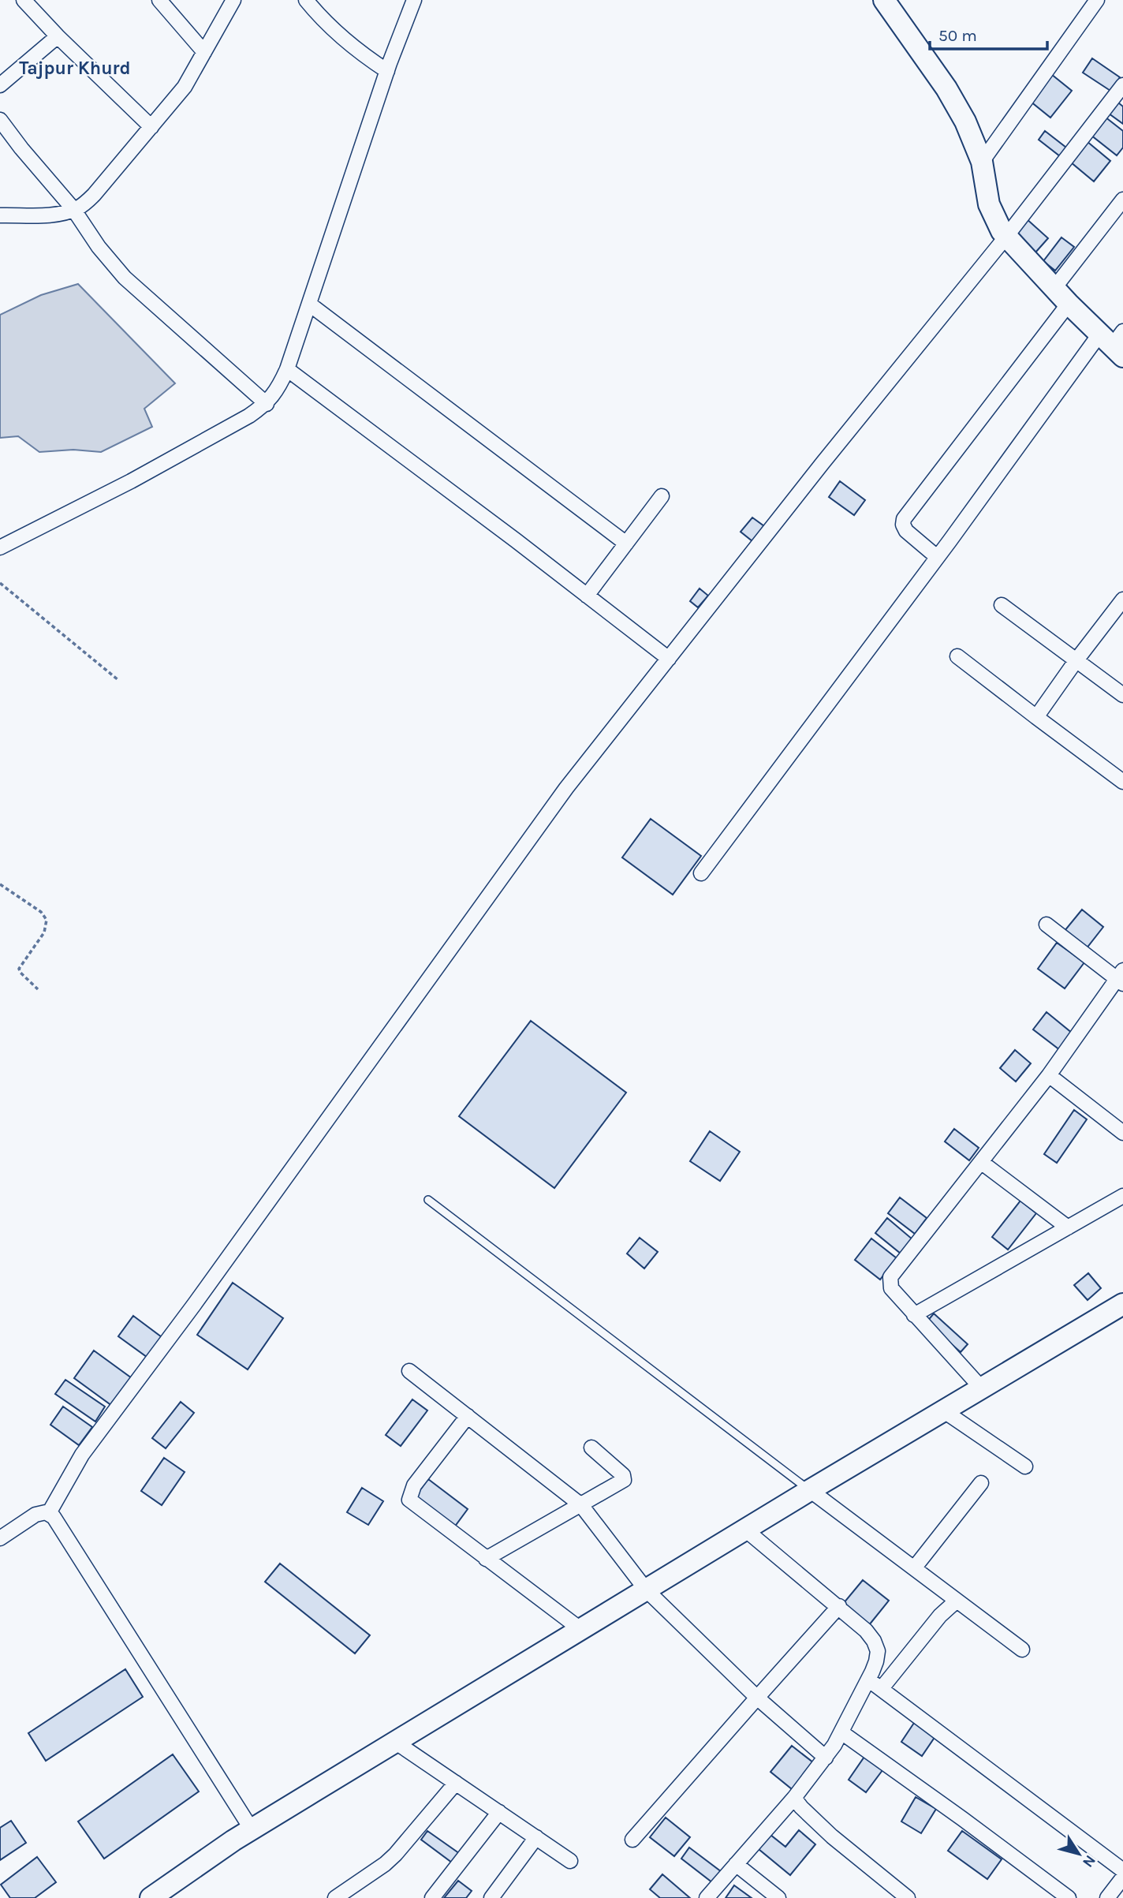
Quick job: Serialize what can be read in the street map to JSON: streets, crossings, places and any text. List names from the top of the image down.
{
  "districts": ["Tajpur Khurd"],
  "scale_bar": "50 m",
  "north": "bottom right"
}
